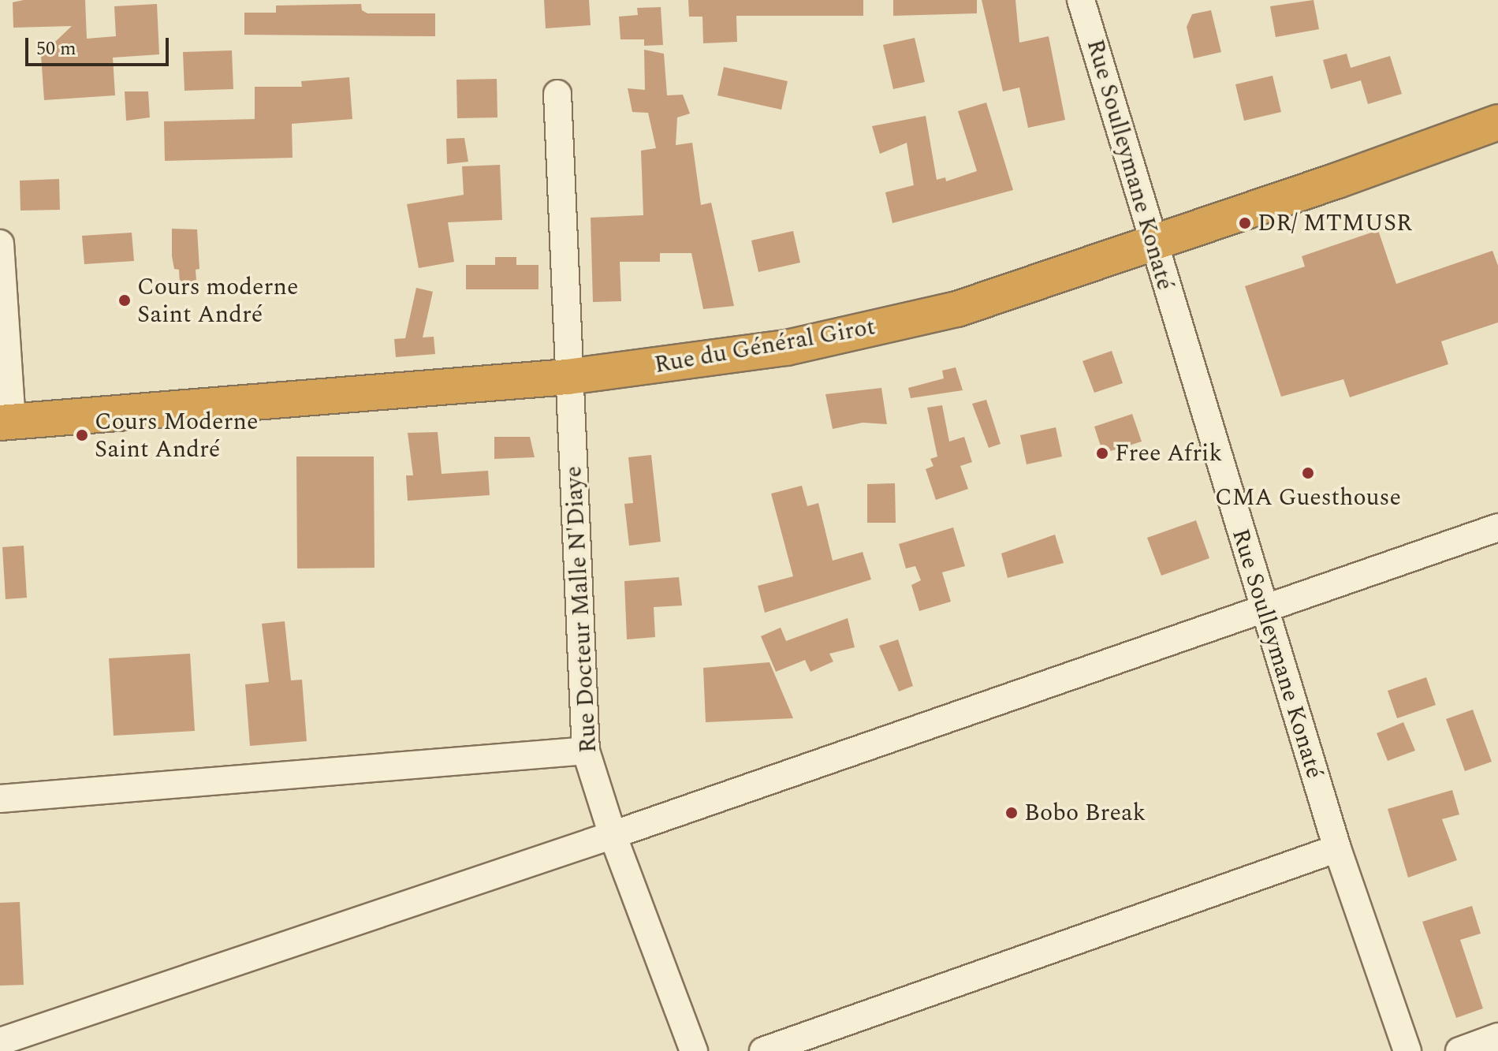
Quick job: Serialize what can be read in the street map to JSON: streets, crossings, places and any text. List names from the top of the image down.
{
  "streets": {
    "highway": ["Rue du Général Girot"],
    "street": ["Rue Soulleymane Konaté", "Rue Docteur Malle N'Diaye"]
  },
  "crossings": [
    ["Rue Soulleymane Konaté", "Rue du Général Girot"],
    ["Rue du Général Girot", "Rue Docteur Malle N'Diaye"]
  ],
  "places": [
    "DR/ MTMUSR",
    "Cours moderne Saint André",
    "Cours Moderne Saint André",
    "Free Afrik",
    "CMA Guesthouse",
    "Bobo Break"
  ],
  "scale_bar": "50 m"
}
